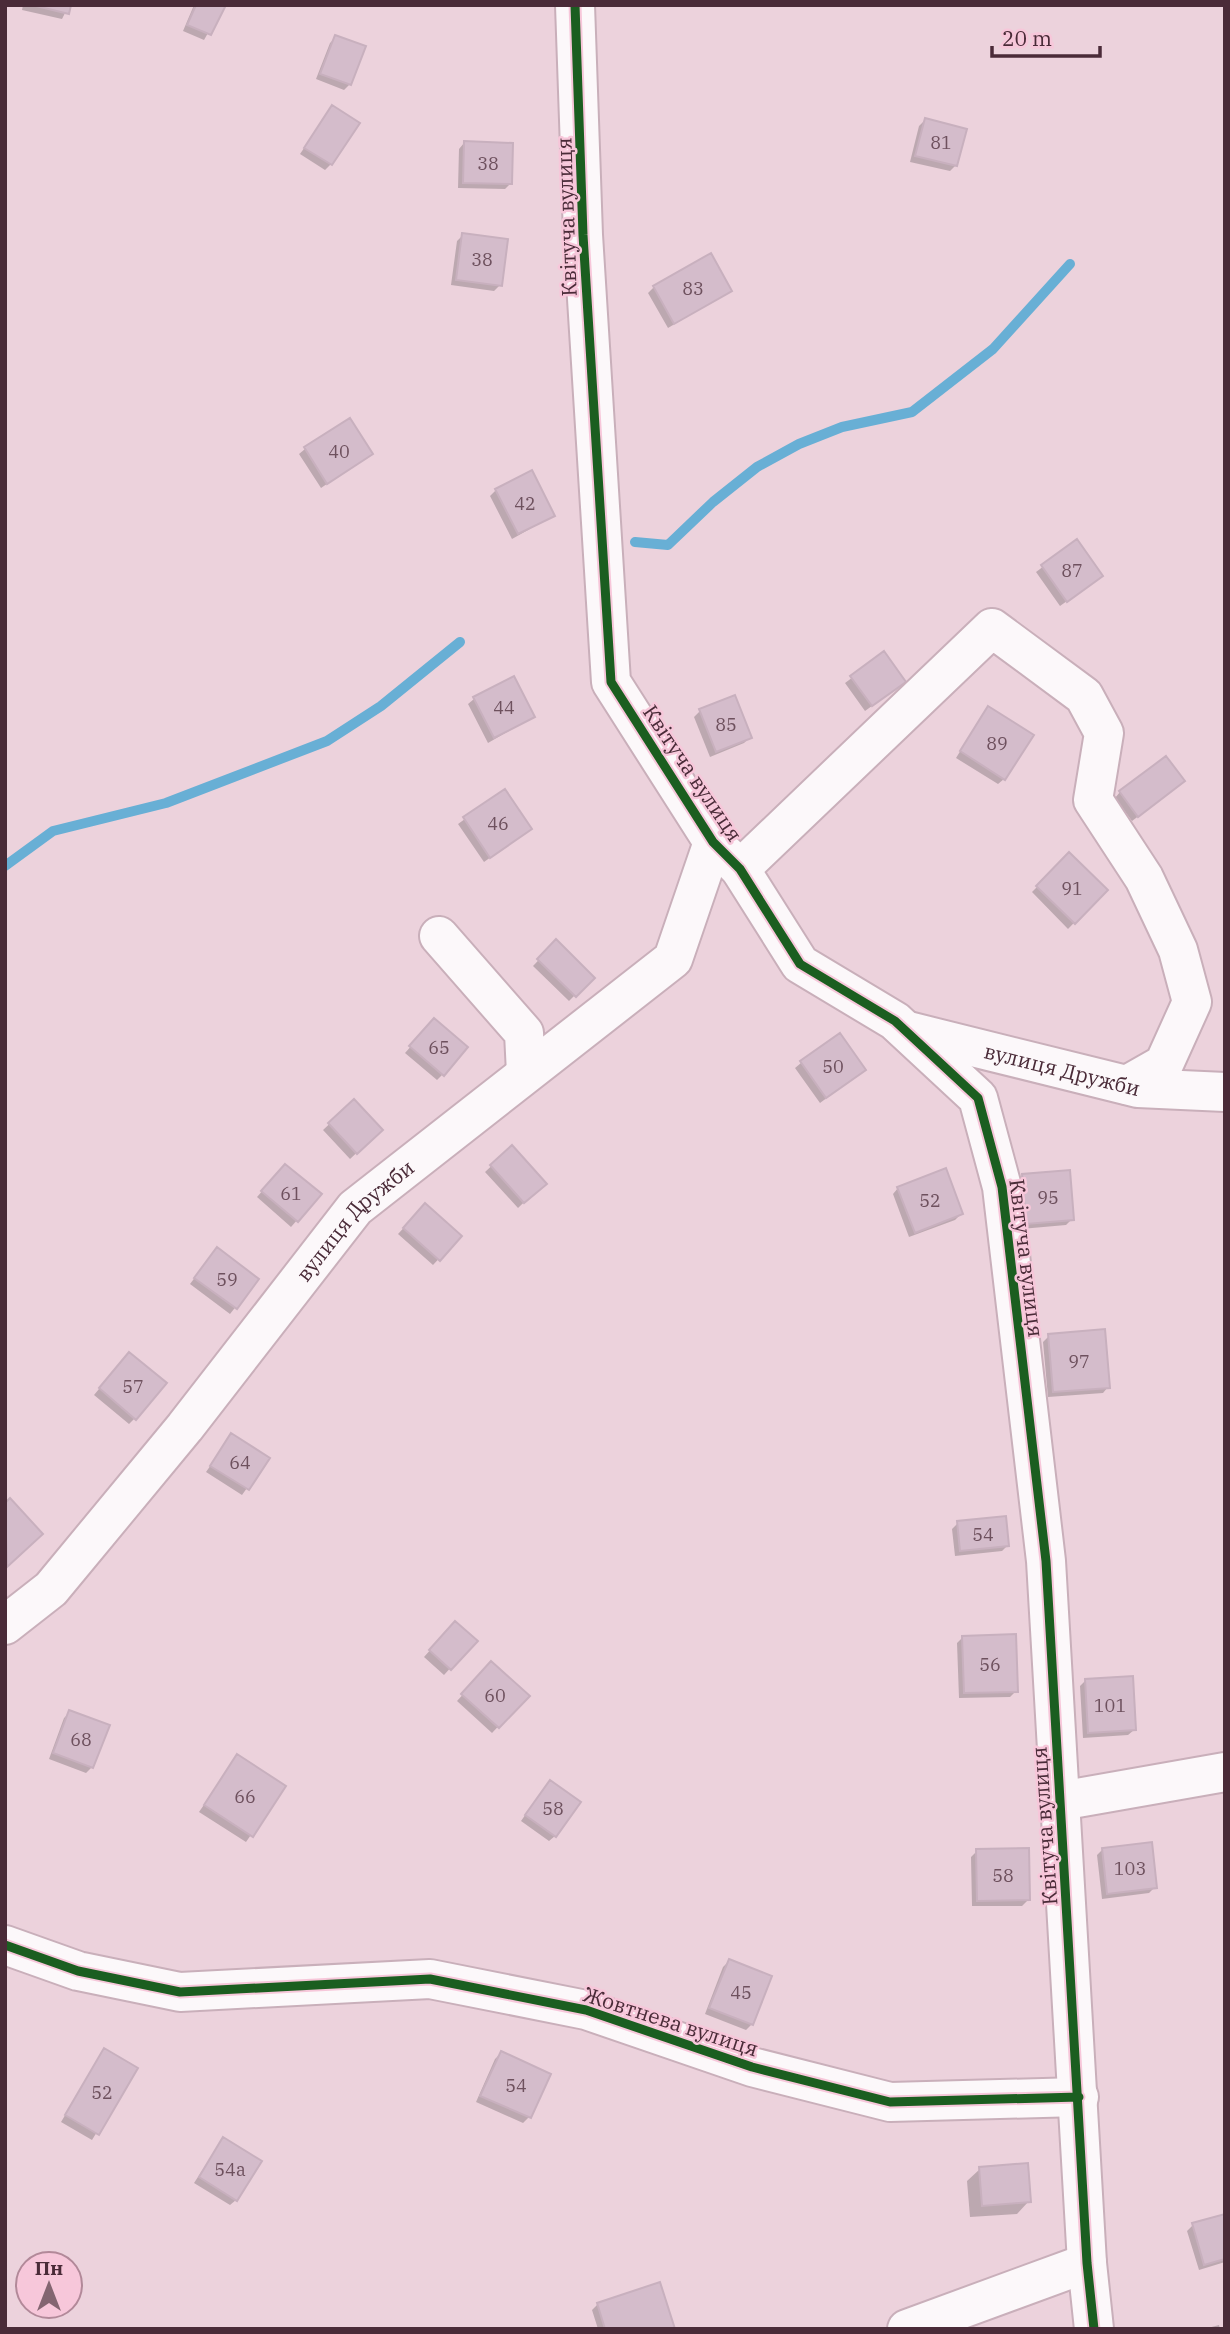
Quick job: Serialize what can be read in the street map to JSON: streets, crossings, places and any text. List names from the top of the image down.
{
  "streets": {
    "street": ["Квітуча вулиця", "вулиця Дружби", "Жовтнева вулиця"]
  },
  "crossings": [
    ["Квітуча вулиця", "вулиця Дружби"],
    ["Квітуча вулиця", "Жовтнева вулиця"]
  ],
  "house_numbers": [
    "81",
    "38",
    "38",
    "83",
    "40",
    "42",
    "87",
    "44",
    "85",
    "89",
    "46",
    "91",
    "65",
    "50",
    "61",
    "95",
    "52",
    "59",
    "97",
    "57",
    "64",
    "54",
    "56",
    "60",
    "101",
    "68",
    "66",
    "58",
    "103",
    "58",
    "45",
    "54",
    "52",
    "54а"
  ],
  "scale_bar": "20 m",
  "north": "top"
}
